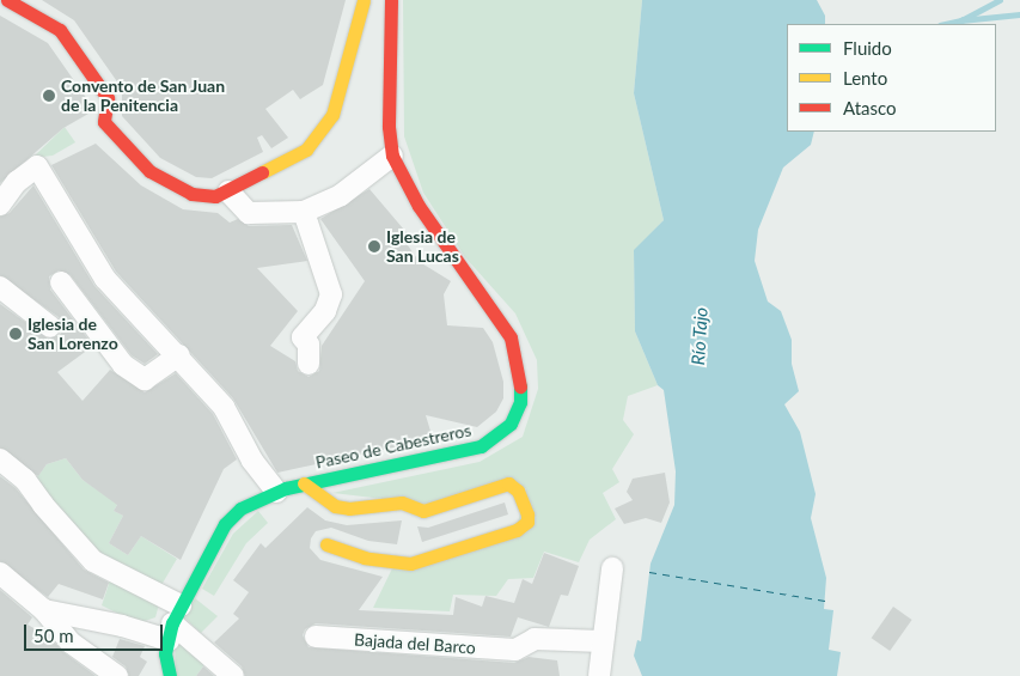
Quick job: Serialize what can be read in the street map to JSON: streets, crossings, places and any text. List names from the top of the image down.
{
  "streets": {
    "street": ["Paseo de Cabestreros", "Bajada del Barco"]
  },
  "water": ["Río Tajo"],
  "places": ["Convento de San Juan de la Penitencia", "Iglesia de San Lucas", "Iglesia de San Lorenzo"],
  "legend": ["Fluido", "Lento", "Atasco"],
  "scale_bar": "50 m"
}
